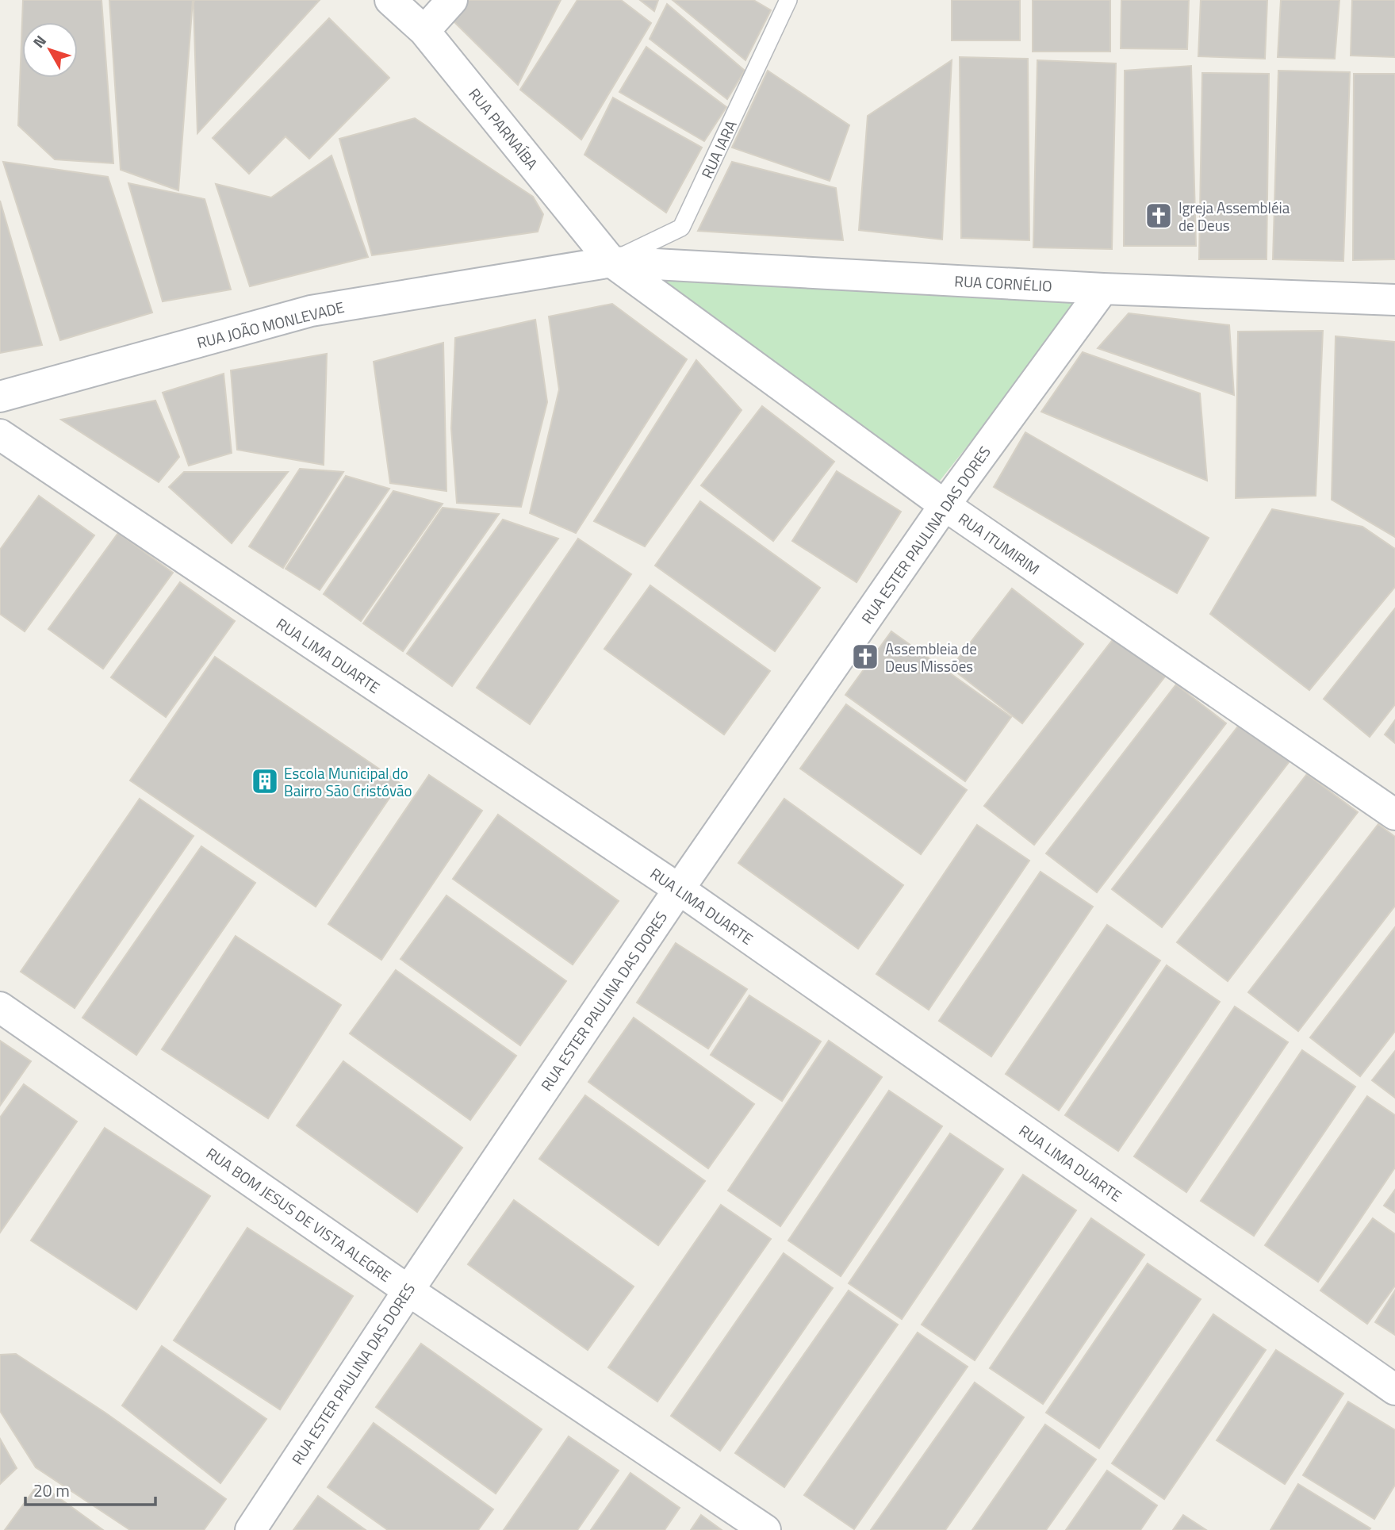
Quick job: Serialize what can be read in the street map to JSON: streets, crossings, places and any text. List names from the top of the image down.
{
  "streets": {
    "street": [
      "RUA PARNAÍBA",
      "RUA CORNÉLIO",
      "RUA JOÃO MONLEVADE",
      "RUA ESTER PAULINA DAS DORES",
      "RUA ITUMIRIM",
      "RUA LIMA DUARTE",
      "RUA BOM JESUS DE VISTA ALEGRE"
    ],
    "lane": ["RUA IARA"]
  },
  "crossings": [
    ["RUA PARNAÍBA", "RUA IARA"],
    ["RUA PARNAÍBA", "RUA CORNÉLIO"],
    ["RUA PARNAÍBA", "RUA JOÃO MONLEVADE"],
    ["RUA PARNAÍBA", "RUA ITUMIRIM"],
    ["RUA IARA", "RUA CORNÉLIO"],
    ["RUA IARA", "RUA JOÃO MONLEVADE"],
    ["RUA IARA", "RUA ITUMIRIM"],
    ["RUA CORNÉLIO", "RUA JOÃO MONLEVADE"],
    ["RUA CORNÉLIO", "RUA ESTER PAULINA DAS DORES"],
    ["RUA CORNÉLIO", "RUA ITUMIRIM"],
    ["RUA JOÃO MONLEVADE", "RUA ITUMIRIM"],
    ["RUA ESTER PAULINA DAS DORES", "RUA ITUMIRIM"],
    ["RUA ESTER PAULINA DAS DORES", "RUA LIMA DUARTE"],
    ["RUA ESTER PAULINA DAS DORES", "RUA BOM JESUS DE VISTA ALEGRE"]
  ],
  "places": {
    "church": ["Igreja Assembléia de Deus", "Assembleia de Deus Missões"],
    "building": ["Escola Municipal do Bairro São Cristóvão"]
  },
  "scale_bar": "20 m",
  "north": "top left"
}
